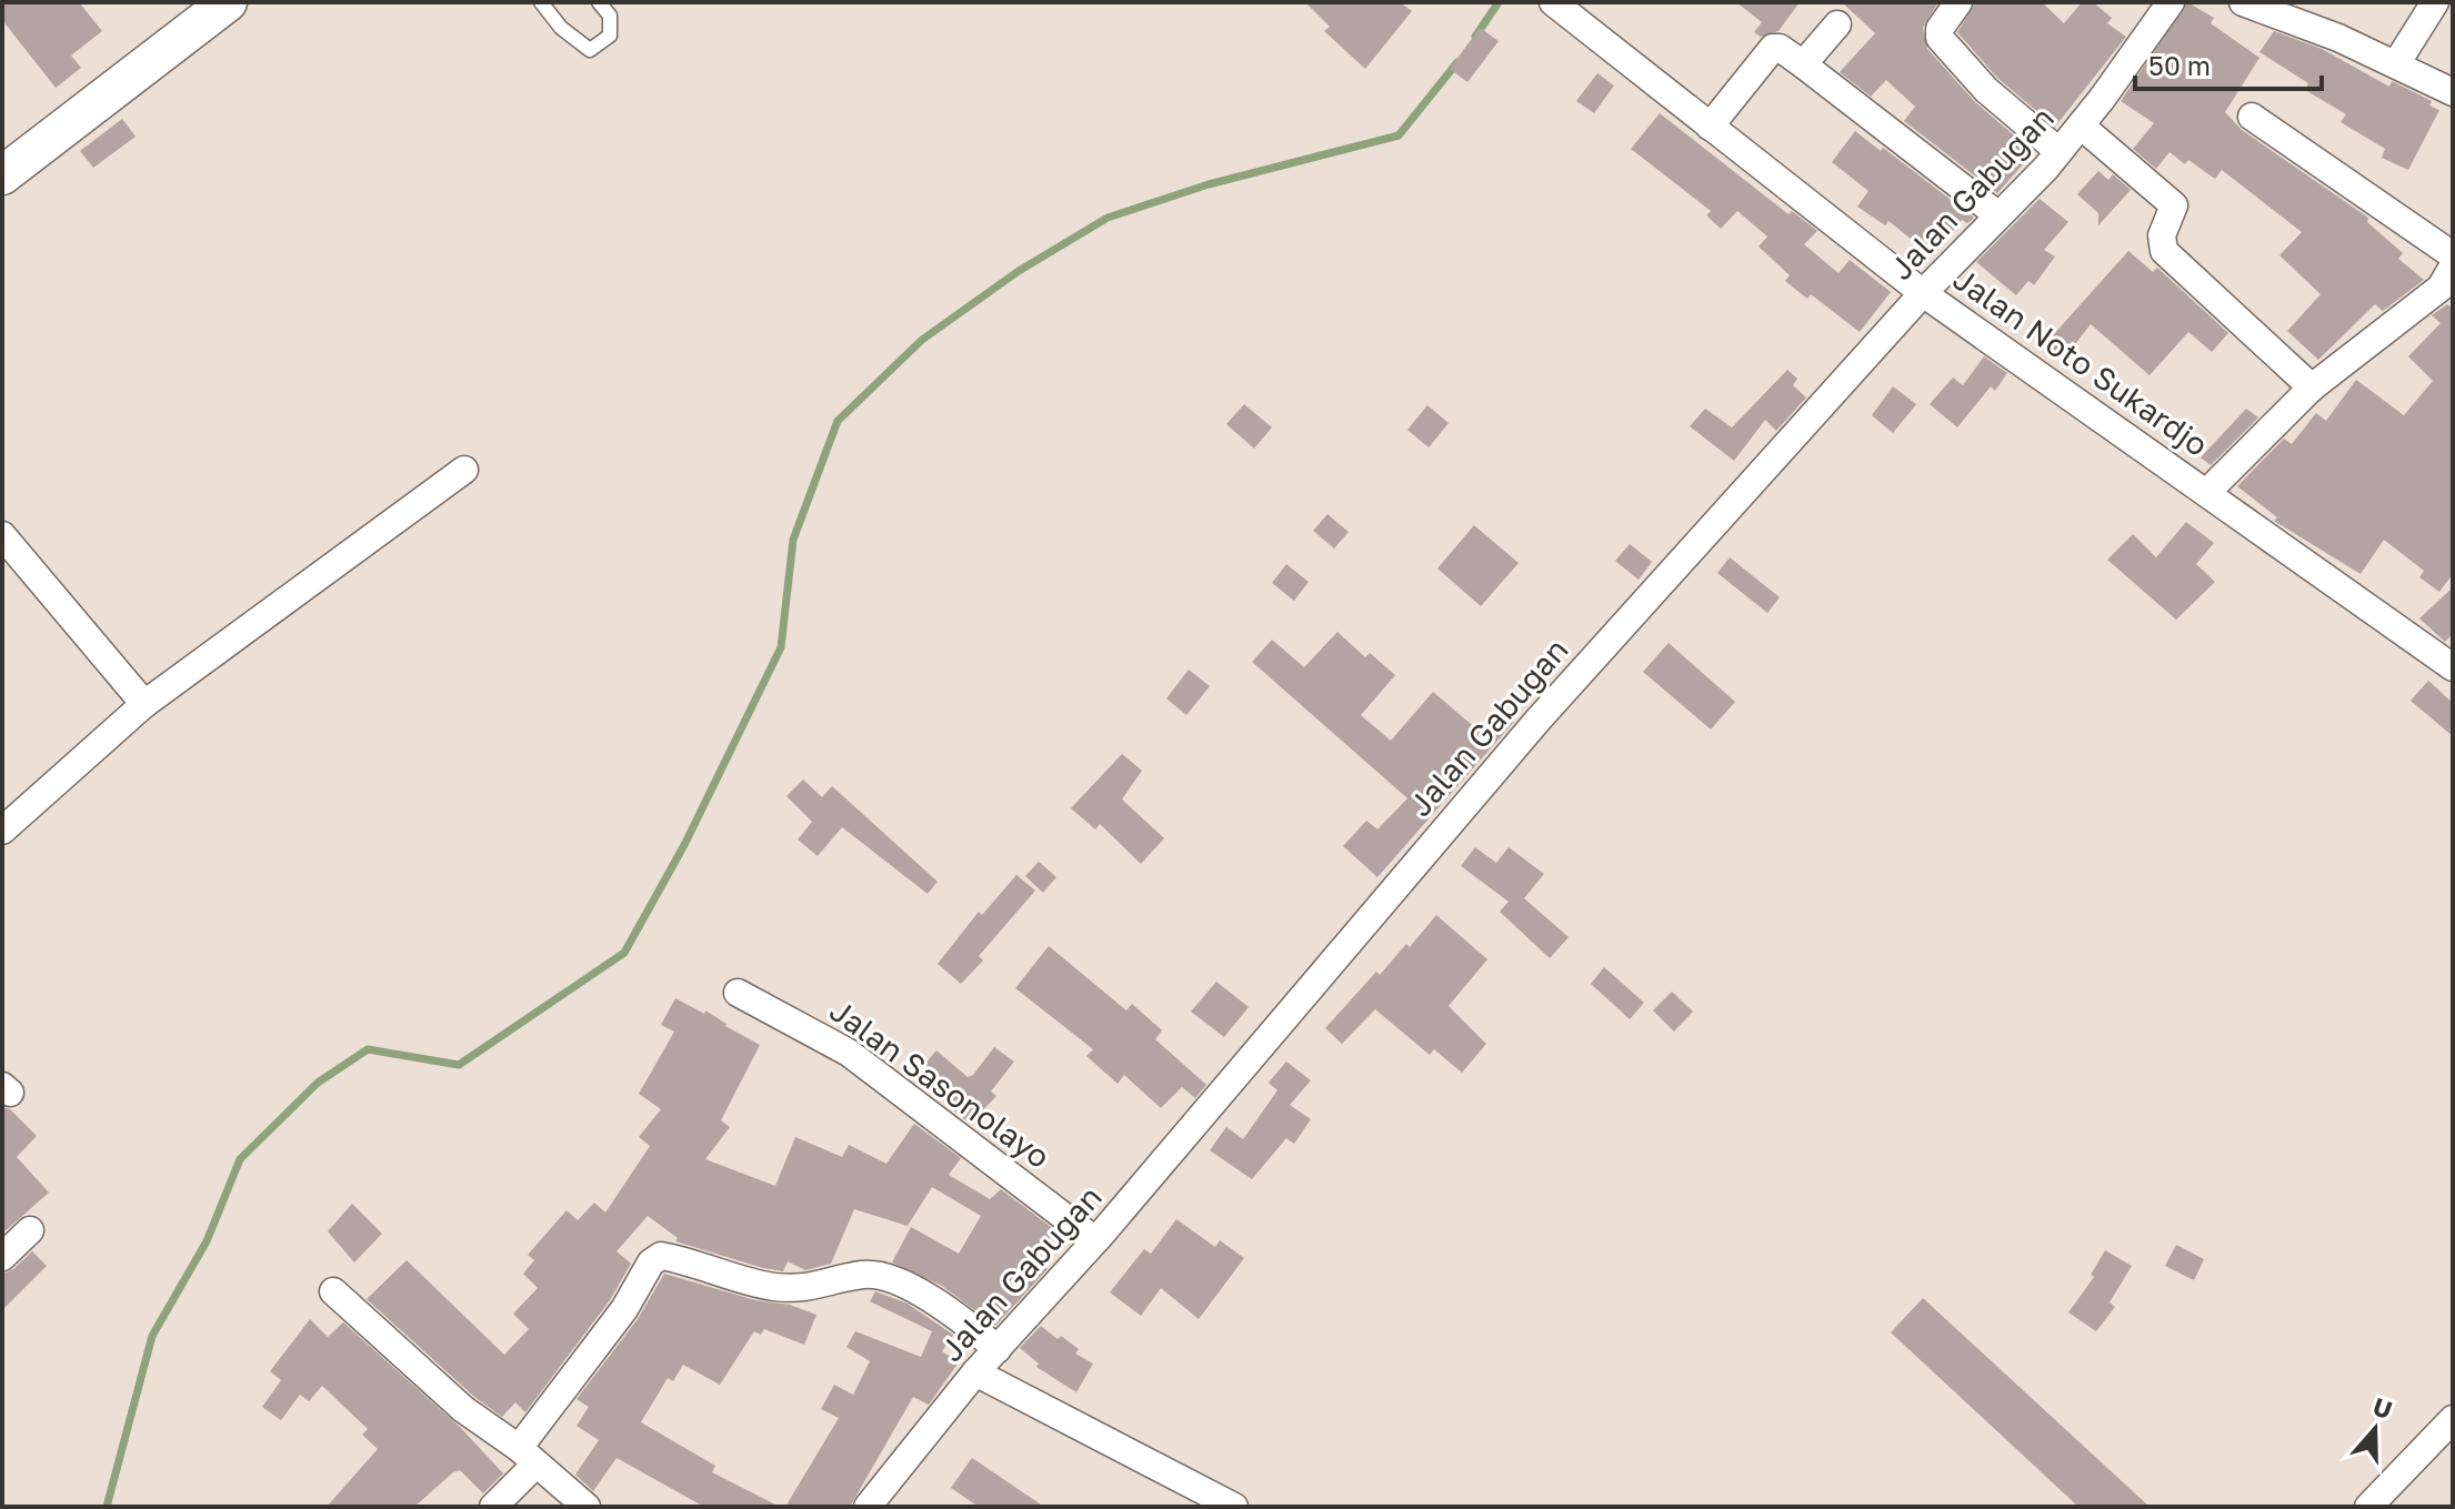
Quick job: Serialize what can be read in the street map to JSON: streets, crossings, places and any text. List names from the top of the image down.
{
  "streets": {
    "street": ["Jalan Gabugan", "Jalan Noto Sukardjo", "Jalan Sasonolayo"]
  },
  "crossings": [
    ["Jalan Gabugan", "Jalan Noto Sukardjo"],
    ["Jalan Gabugan", "Jalan Sasonolayo"]
  ],
  "scale_bar": "50 m",
  "north": "top"
}
